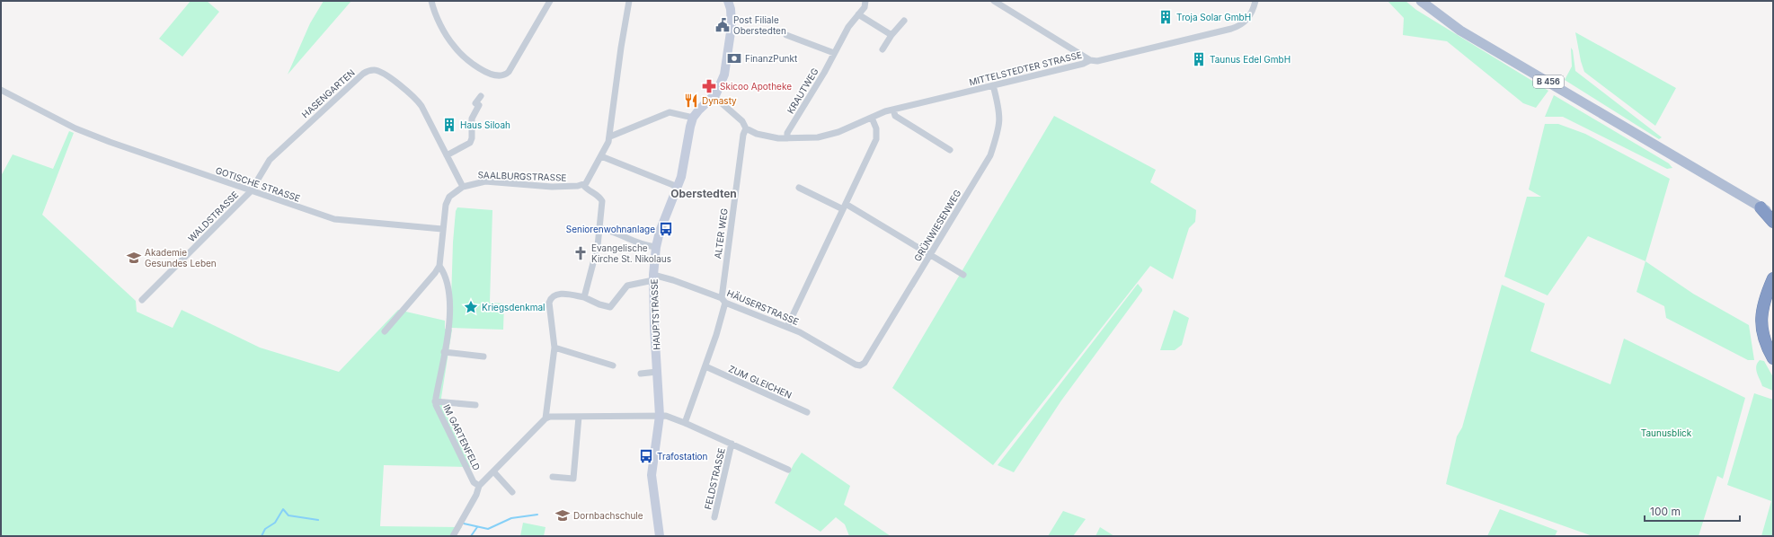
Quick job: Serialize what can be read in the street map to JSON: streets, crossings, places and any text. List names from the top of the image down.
{
  "streets": {
    "main road": ["B 456"],
    "street": [
      "MITTELSTEDTER STRASSE",
      "KRAUTWEG",
      "HASENGARTEN",
      "SAALBURGSTRASSE",
      "GOTISCHE STRASSE",
      "WALDSTRASSE",
      "GRÜNWIESENWEG",
      "ALTER WEG",
      "HÄUSERSTRASSE",
      "HAUPTSTRASSE",
      "ZUM GLEICHEN",
      "IM GARTENFELD",
      "FELDSTRASSE"
    ]
  },
  "crossings": [
    ["MITTELSTEDTER STRASSE", "KRAUTWEG"],
    ["MITTELSTEDTER STRASSE", "GRÜNWIESENWEG"],
    ["MITTELSTEDTER STRASSE", "ALTER WEG"],
    ["MITTELSTEDTER STRASSE", "HAUPTSTRASSE"],
    ["HASENGARTEN", "SAALBURGSTRASSE"],
    ["HASENGARTEN", "GOTISCHE STRASSE"],
    ["HASENGARTEN", "WALDSTRASSE"],
    ["SAALBURGSTRASSE", "GOTISCHE STRASSE"],
    ["SAALBURGSTRASSE", "IM GARTENFELD"],
    ["GOTISCHE STRASSE", "WALDSTRASSE"],
    ["GRÜNWIESENWEG", "HÄUSERSTRASSE"],
    ["ALTER WEG", "HÄUSERSTRASSE"],
    ["ALTER WEG", "ZUM GLEICHEN"],
    ["ALTER WEG", "FELDSTRASSE"],
    ["HÄUSERSTRASSE", "HAUPTSTRASSE"],
    ["HAUPTSTRASSE", "FELDSTRASSE"]
  ],
  "districts": ["Oberstedten"],
  "parks": ["Taunusblick"],
  "places": {
    "building": ["Troja Solar GmbH", "Taunus Edel GmbH", "Haus Siloah"],
    "public building": ["Post Filiale Oberstedten"],
    "bank": ["FinanzPunkt"],
    "pharmacy": ["Skicoo Apotheke"],
    "restaurant": ["Dynasty"],
    "bus stop": ["Seniorenwohnanlage", "Trafostation"],
    "church": ["Evangelische Kirche St. Nikolaus"],
    "school or university": ["Akademie Gesundes Leben", "Dornbachschule"],
    "place": ["Kriegsdenkmal"]
  },
  "scale_bar": "100 m"
}
